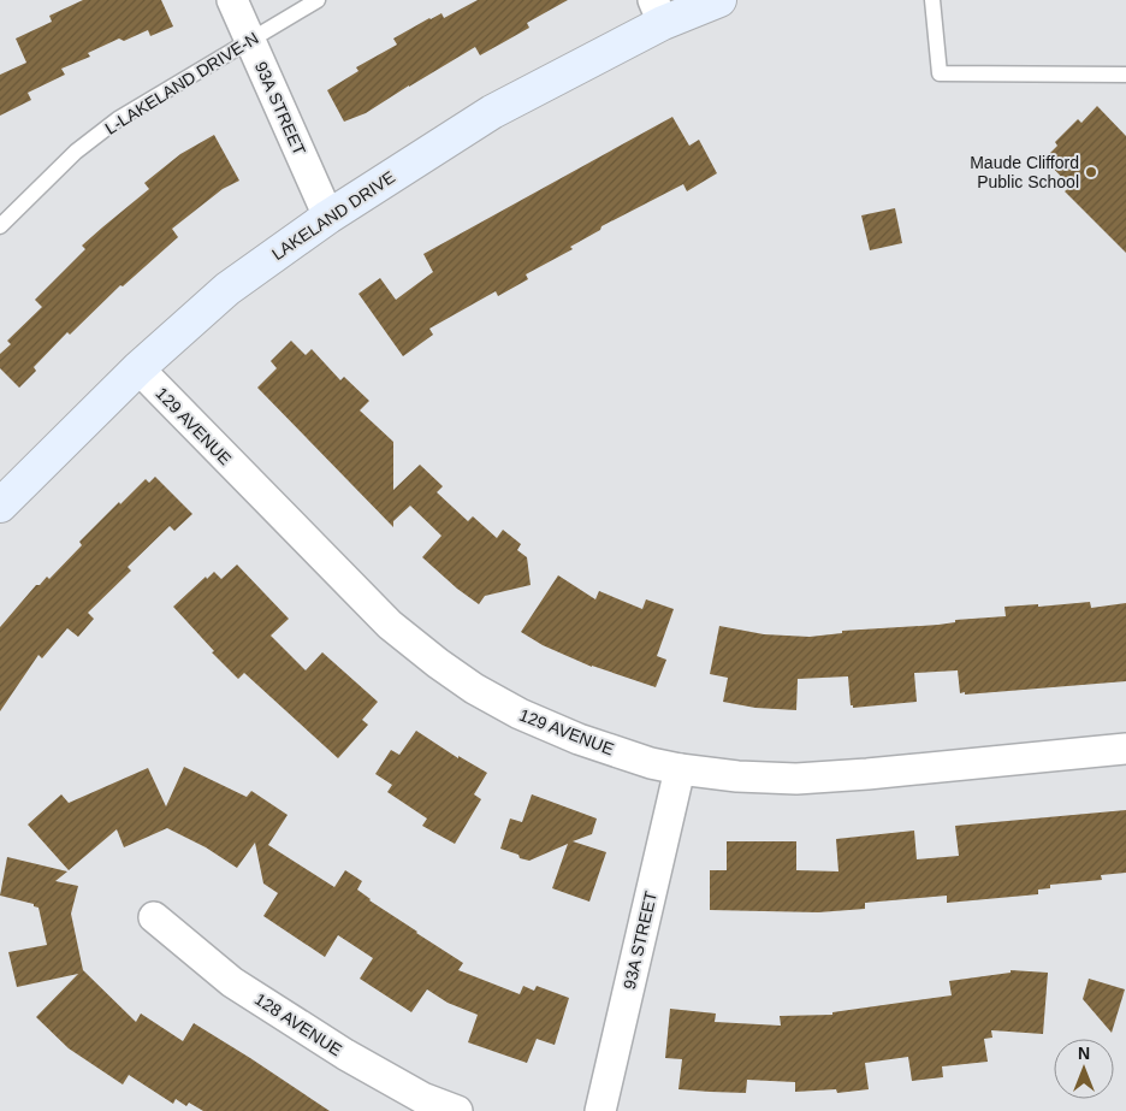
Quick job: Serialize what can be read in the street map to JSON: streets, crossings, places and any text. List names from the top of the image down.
{
  "streets": {
    "street": [
      "93A STREET",
      "LAKELAND DRIVE",
      "129 AVENUE",
      "128 AVENUE"
    ],
    "lane": ["L-LAKELAND DRIVE-N"]
  },
  "crossings": [
    ["L-LAKELAND DRIVE-N", "93A STREET"],
    ["93A STREET", "LAKELAND DRIVE"],
    ["93A STREET", "129 AVENUE"],
    ["LAKELAND DRIVE", "129 AVENUE"]
  ],
  "places": ["Maude Clifford Public School"],
  "north": "top"
}
